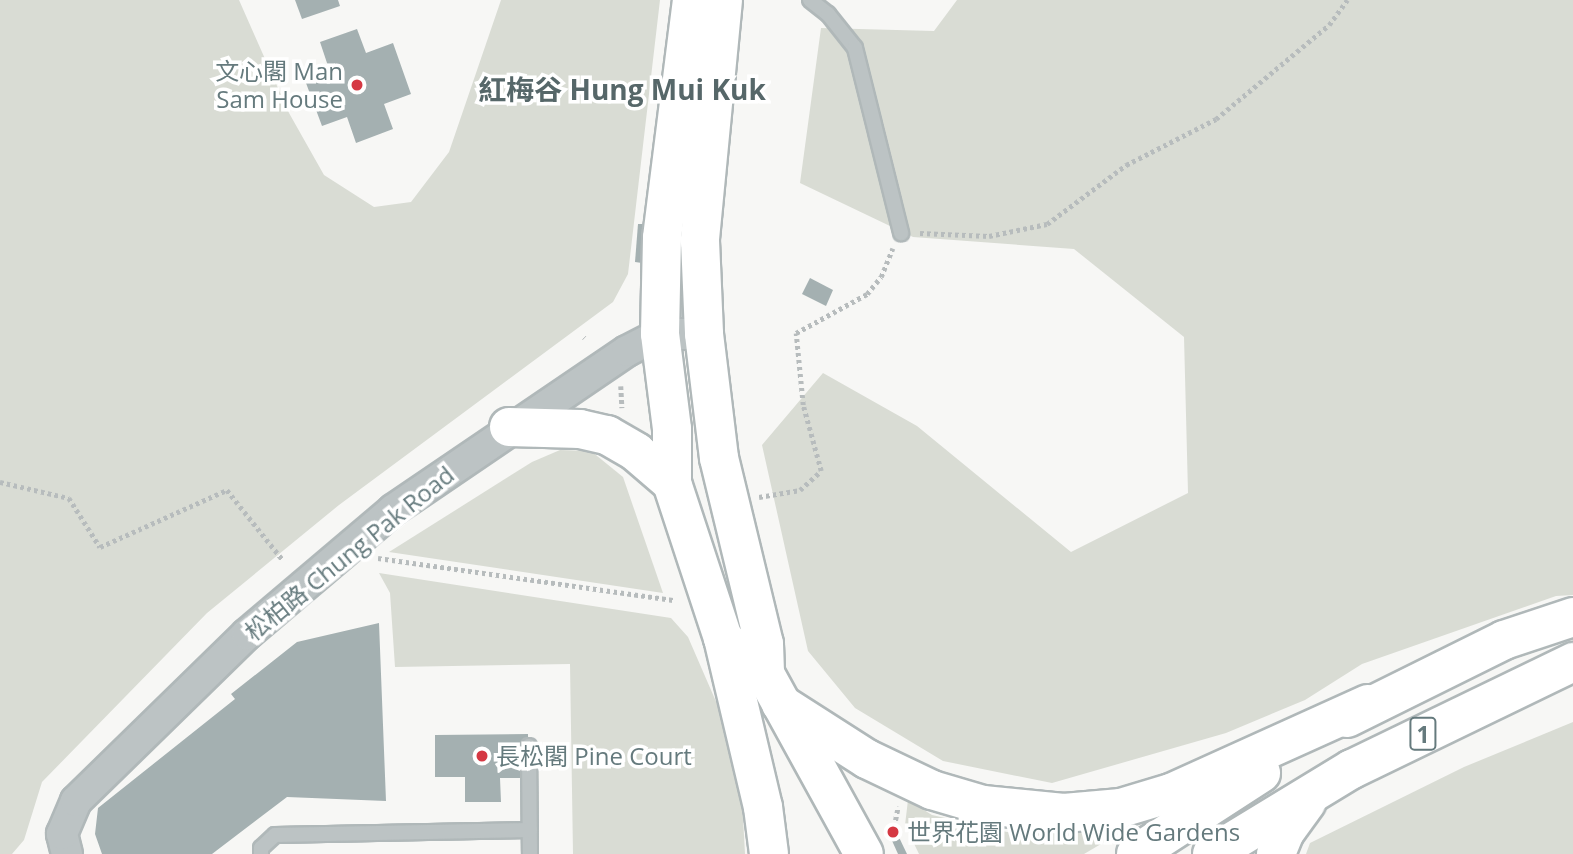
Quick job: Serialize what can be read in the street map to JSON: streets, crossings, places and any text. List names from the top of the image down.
{
  "streets": {
    "main road": ["1"],
    "street": ["松柏路 Chung Pak Road"]
  },
  "districts": ["紅梅谷 Hung Mui Kuk"],
  "places": ["文心閣 Man Sam House", "長松閣 Pine Court", "世界花園 World Wide Gardens"]
}
